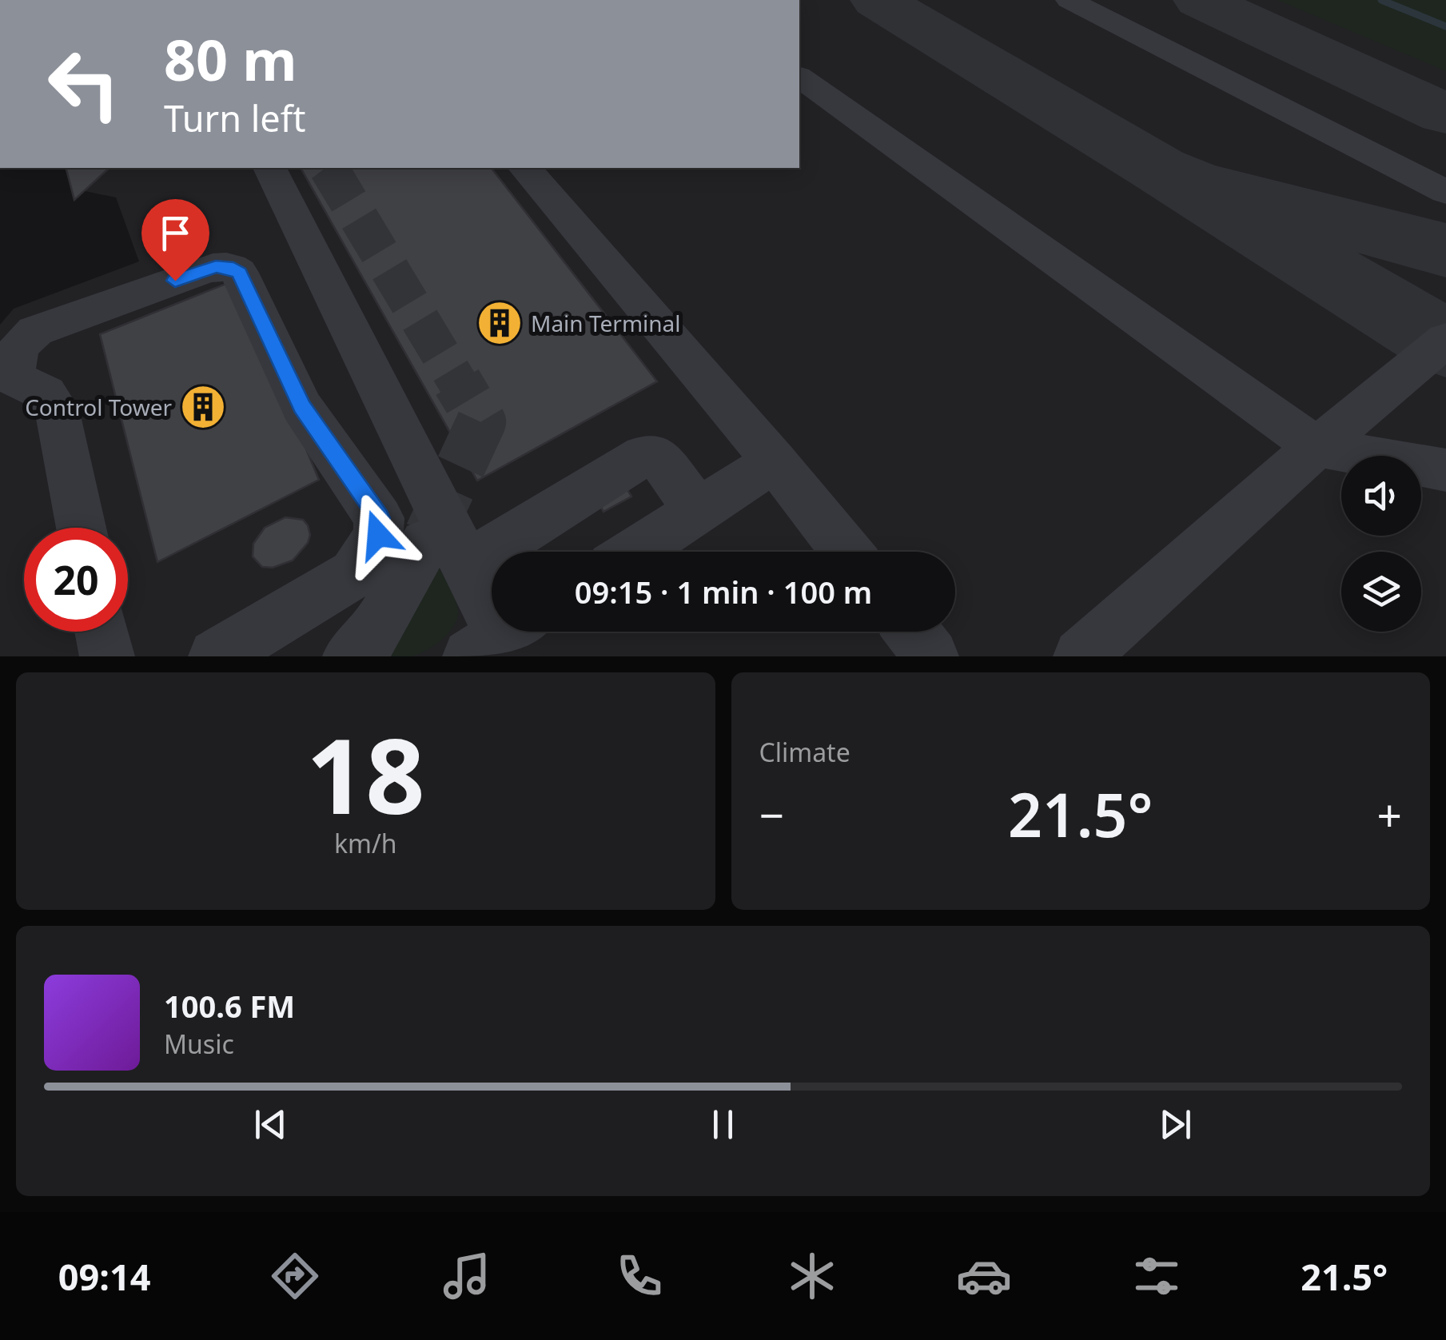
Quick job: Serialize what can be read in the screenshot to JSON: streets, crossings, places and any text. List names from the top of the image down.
{
  "places": {
    "building": ["Main Terminal", "Control Tower"]
  },
  "page": {
    "turn": ["80 m", "Turn left"],
    "limit": "20",
    "trip": "09:15 · 1 min · 100 m",
    "tile": [
      ["18", "km/h"],
      "Climate"
    ],
    "heat": ["−", "21.5°", "+"],
    "song": ["100.6 FM", "Music"],
    "tabs": ["09:14", "21.5°"]
  }
}
